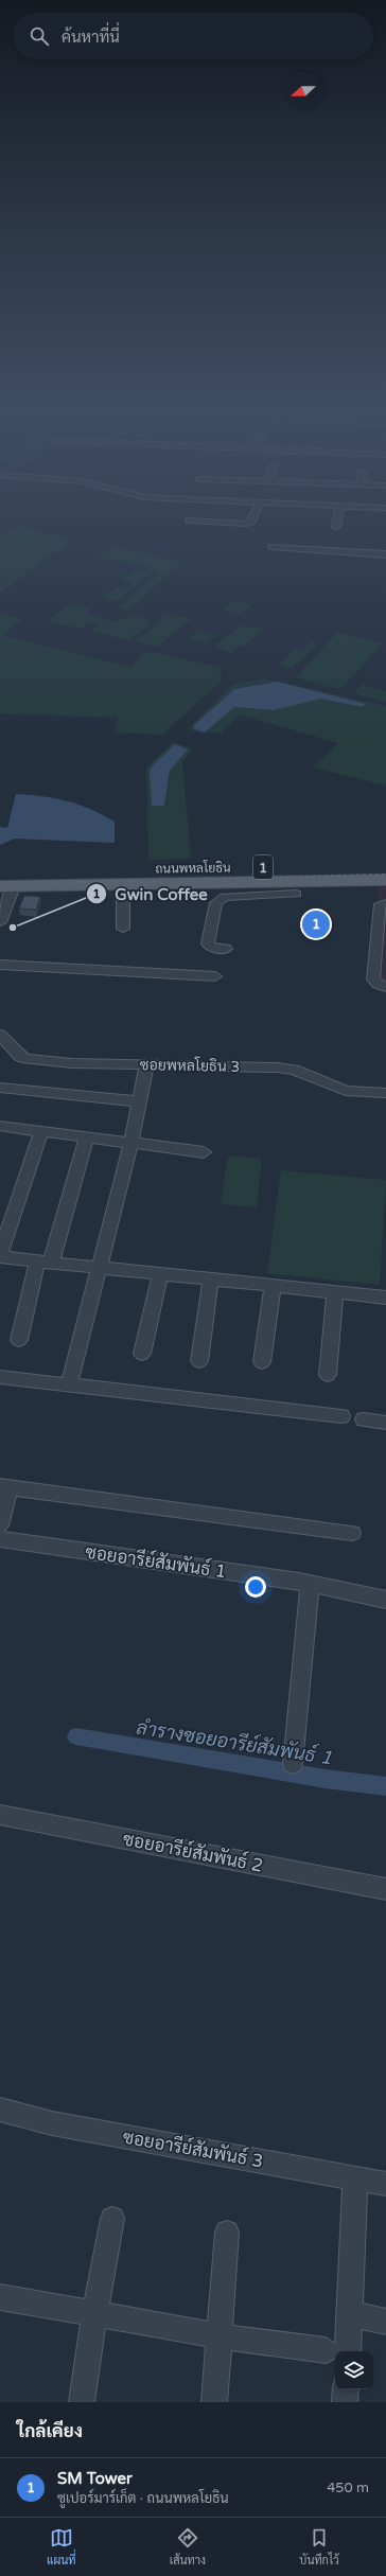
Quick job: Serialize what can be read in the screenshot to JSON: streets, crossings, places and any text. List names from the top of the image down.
{
  "streets": {
    "main road": ["1", "ถนนพหลโยธิน"],
    "street": [
      "ซอยพหลโยธิน 3",
      "ซอยอารีย์สัมพันธ์ 1",
      "ซอยอารีย์สัมพันธ์ 2",
      "ซอยอารีย์สัมพันธ์ 3"
    ]
  },
  "water": ["ลำรางซอยอารีย์สัมพันธ์ 1"],
  "places": ["Gwin Coffee"],
  "north": "left",
  "page": {
    "search": "ค้นหาที่นี่",
    "pins": "1",
    "heading": "ใกล้เคียง",
    "list": [
      {
        "mark": "1",
        "name": "SM Tower",
        "note": "ซูเปอร์มาร์เก็ต · ถนนพหลโยธิน",
        "value": "450 m"
      }
    ],
    "nav": ["แผนที่", "เส้นทาง", "บันทึกไว้"]
  }
}
